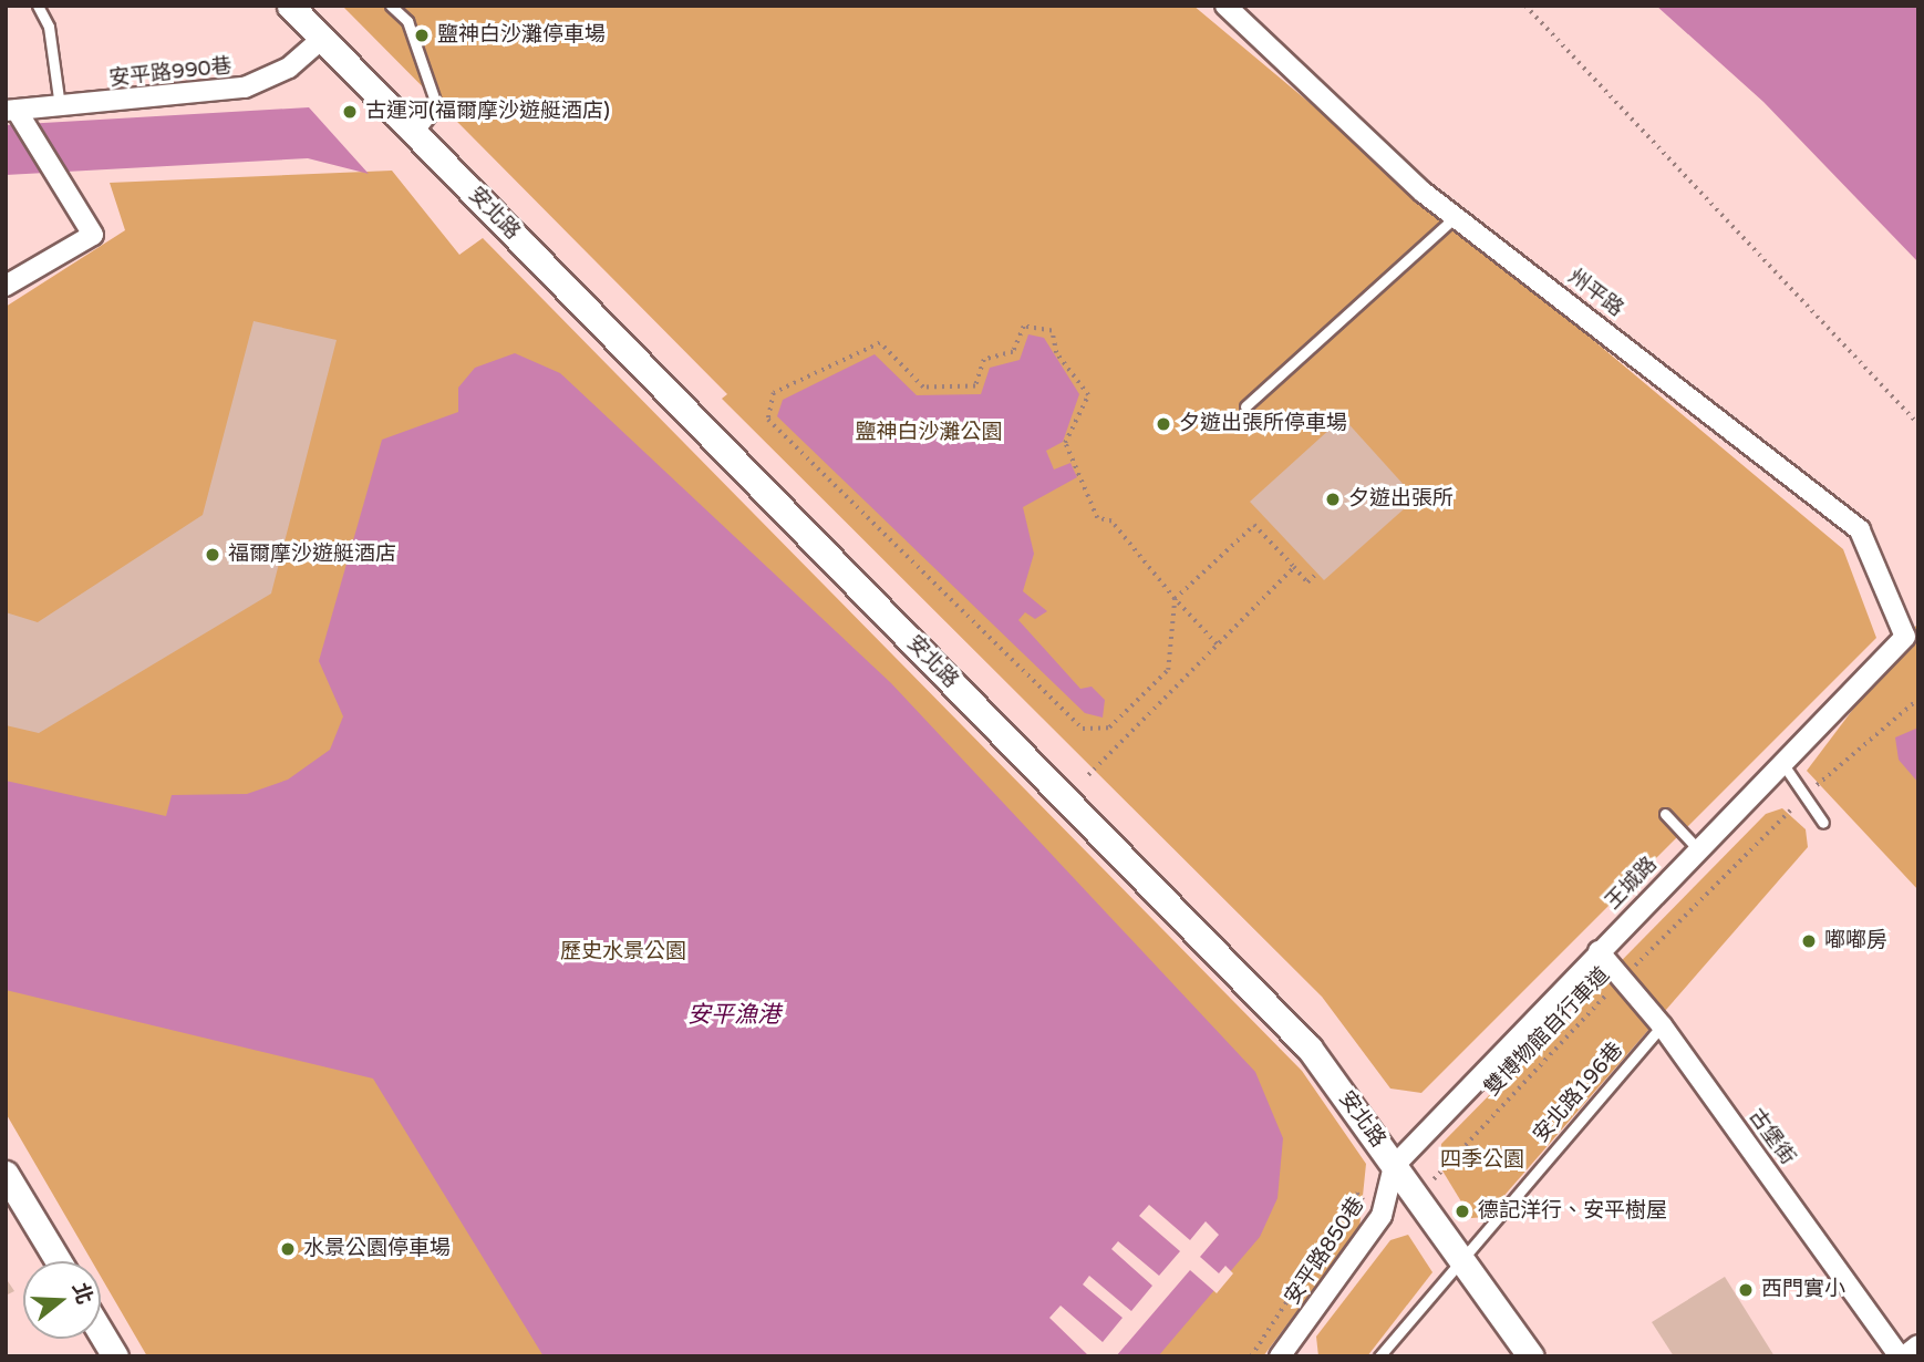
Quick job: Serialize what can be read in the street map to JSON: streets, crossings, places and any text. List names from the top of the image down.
{
  "streets": {
    "street": [
      "安平路990巷",
      "安北路",
      "州平路",
      "王城路",
      "古堡街",
      "安平路850巷"
    ],
    "lane": ["安北路196巷"],
    "path": ["雙博物館自行車道"]
  },
  "crossings": [
    ["安平路990巷", "安北路"],
    ["安北路", "王城路"],
    ["安北路", "雙博物館自行車道"],
    ["安北路", "安北路196巷"],
    ["安北路", "安平路850巷"],
    ["州平路", "王城路"],
    ["王城路", "古堡街"],
    ["王城路", "安平路850巷"],
    ["雙博物館自行車道", "古堡街"],
    ["安北路196巷", "古堡街"]
  ],
  "water": ["安平漁港"],
  "parks": ["鹽神白沙灘公園", "歷史水景公園", "四季公園"],
  "places": [
    "鹽神白沙灘停車場",
    "古運河(福爾摩沙遊艇酒店)",
    "夕遊出張所停車場",
    "夕遊出張所",
    "福爾摩沙遊艇酒店",
    "嘟嘟房",
    "德記洋行、安平樹屋",
    "水景公園停車場",
    "西門實小"
  ],
  "north": "right"
}
